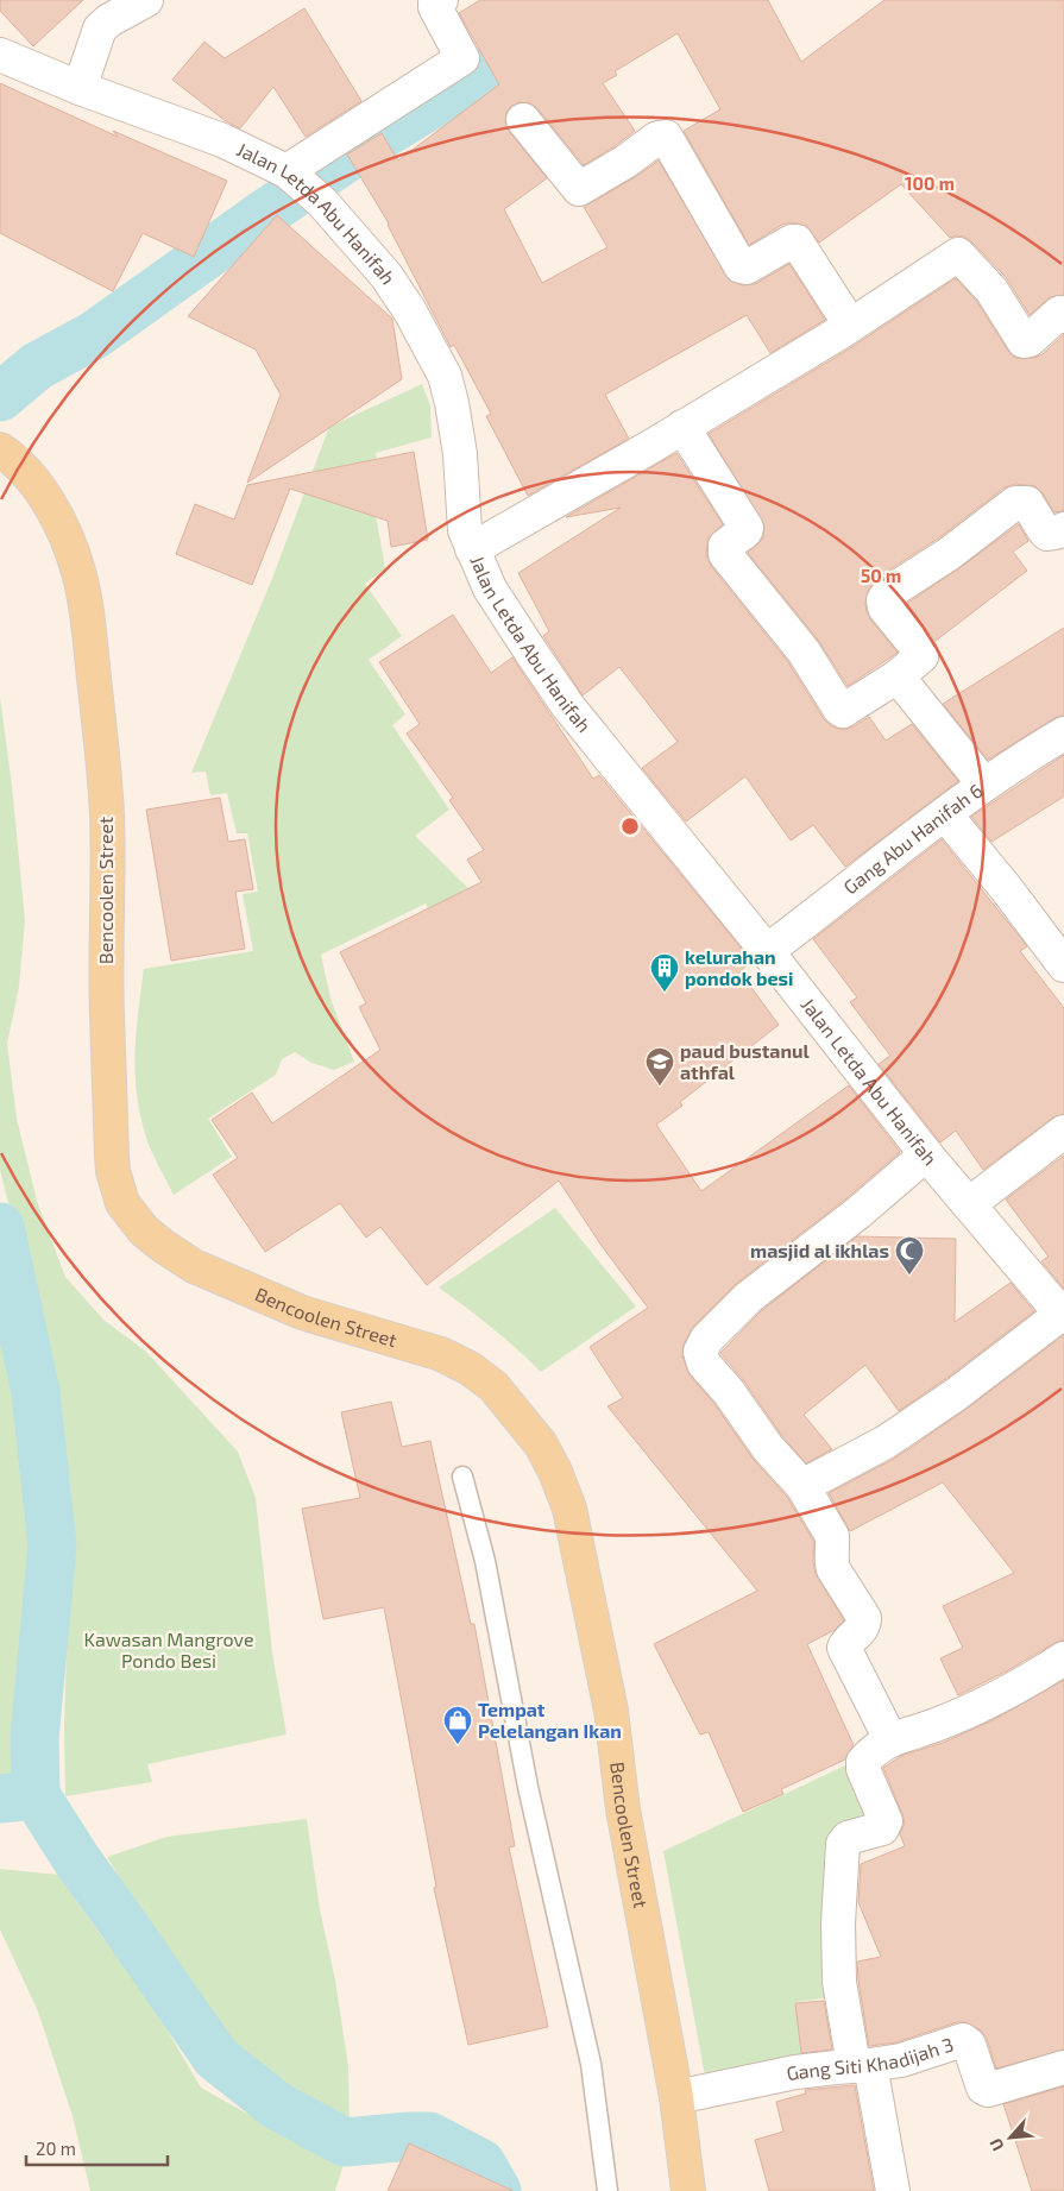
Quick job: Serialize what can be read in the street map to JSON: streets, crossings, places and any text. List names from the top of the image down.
{
  "streets": {
    "main road": ["Bencoolen Street"],
    "street": ["Jalan Letda Abu Hanifah", "Gang Abu Hanifah 6", "Gang Siti Khadijah 3"]
  },
  "crossings": [
    ["Jalan Letda Abu Hanifah", "Gang Abu Hanifah 6"],
    ["Bencoolen Street", "Gang Siti Khadijah 3"]
  ],
  "parks": ["Kawasan Mangrove Pondo Besi"],
  "places": {
    "building": ["kelurahan pondok besi"],
    "school or university": ["paud bustanul athfal"],
    "mosque": ["masjid al ikhlas"],
    "shop": ["Tempat Pelelangan Ikan"]
  },
  "scale_bar": "20 m",
  "north": "bottom left",
  "rings": ["100 m", "50 m"]
}
